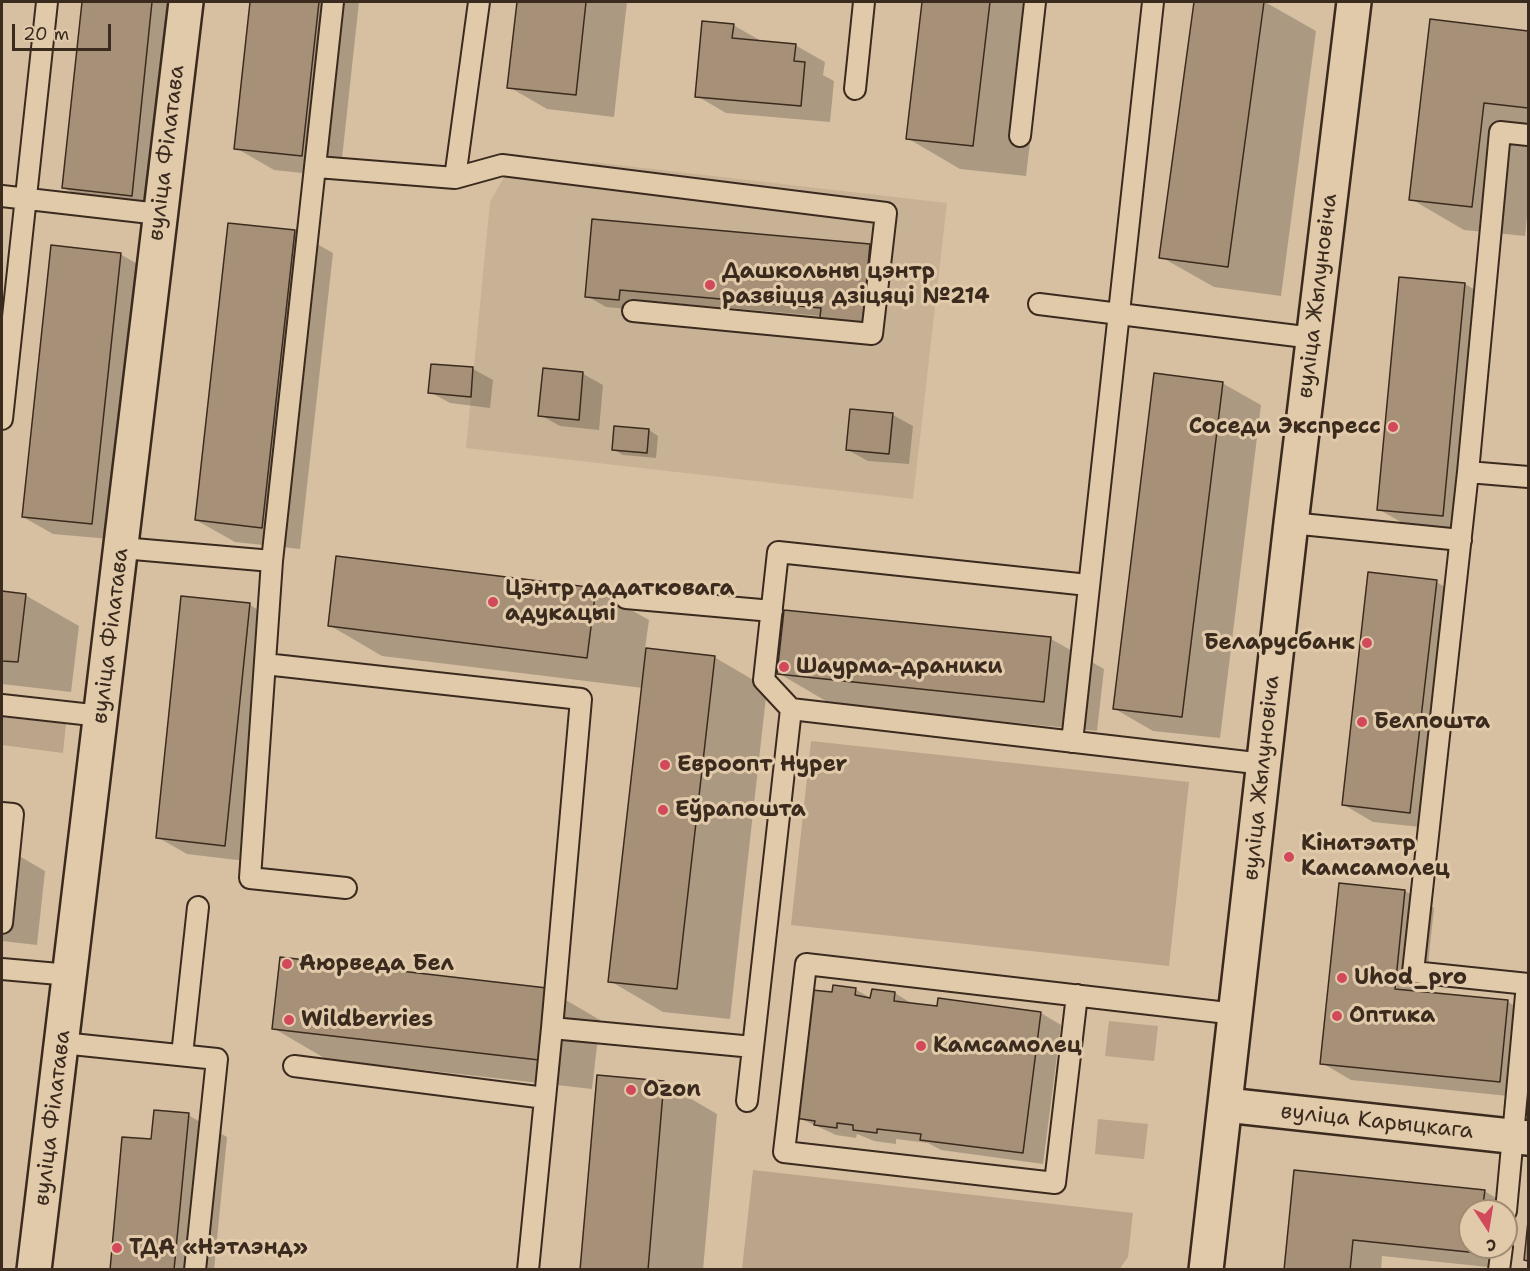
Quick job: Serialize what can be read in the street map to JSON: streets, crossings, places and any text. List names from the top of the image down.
{
  "streets": {
    "street": ["вуліца Філатава", "вуліца Жылуновіча", "вуліца Карыцкага"]
  },
  "crossings": [
    ["вуліца Жылуновіча", "вуліца Карыцкага"]
  ],
  "places": [
    "Дашкольны цэнтр развіцця дзіцяці №214",
    "Соседи Экспресс",
    "Цэнтр дадатковага адукацыі",
    "Беларусбанк",
    "Шаурма-драники",
    "Белпошта",
    "Евроопт Hyper",
    "Еўрапошта",
    "Кінатэатр Камсамолец",
    "Аюрведа Бел",
    "Uhod_pro",
    "Оптика",
    "Wildberries",
    "Камсамолец",
    "Ozon",
    "ТДА «Нэтлэнд»"
  ],
  "scale_bar": "20 m",
  "north": "bottom"
}
